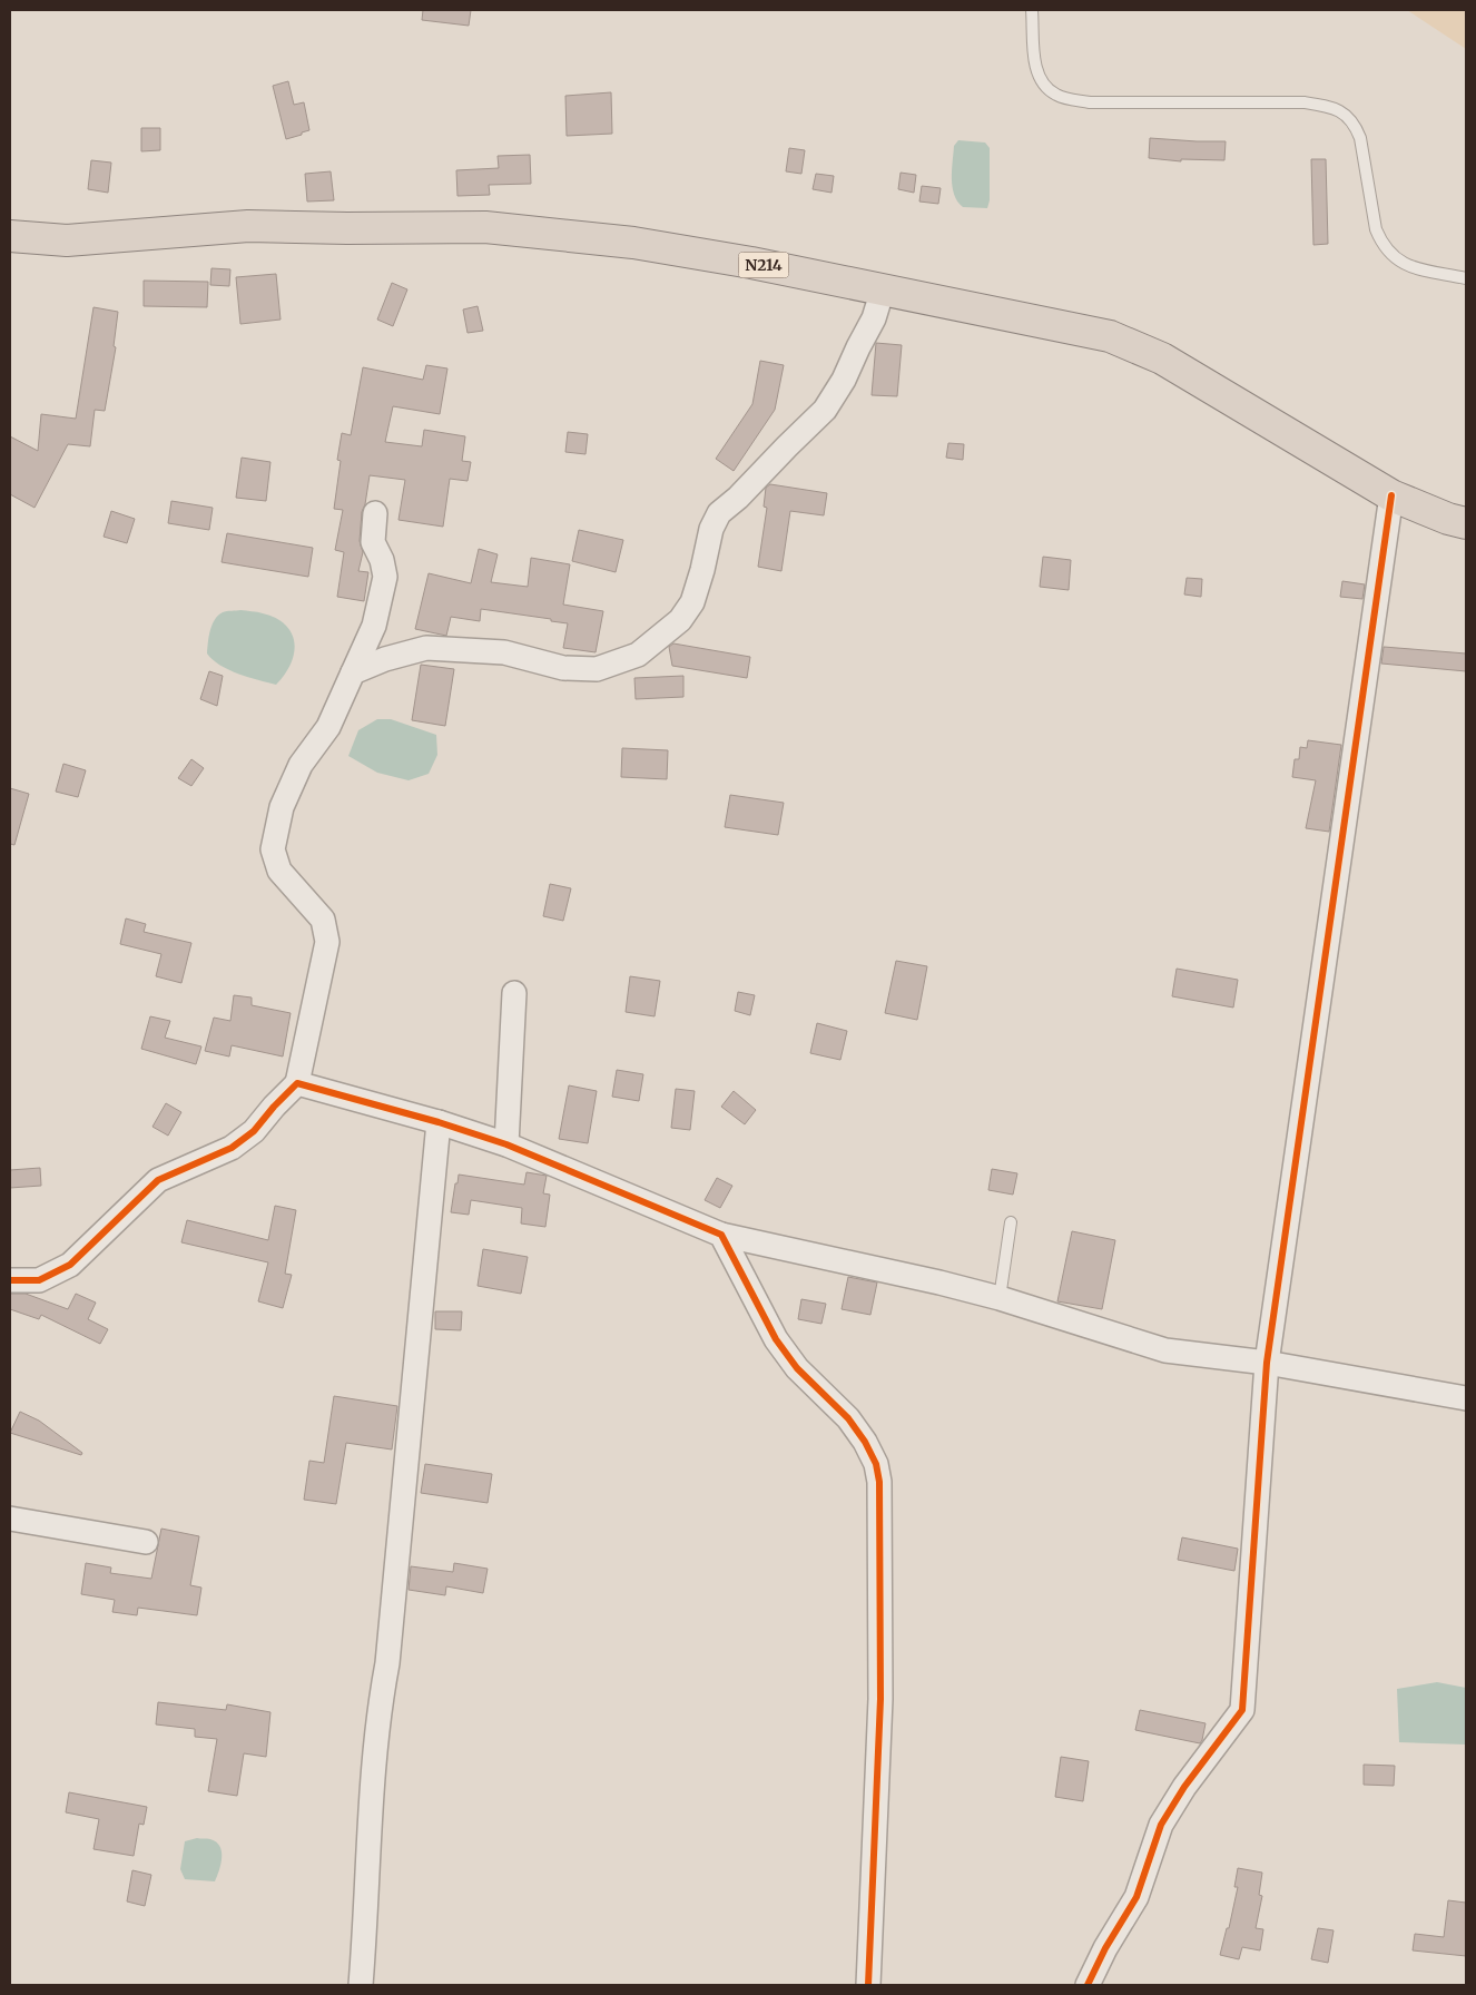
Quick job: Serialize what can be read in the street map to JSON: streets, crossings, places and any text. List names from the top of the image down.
{
  "streets": {
    "highway": ["N214"]
  }
}
